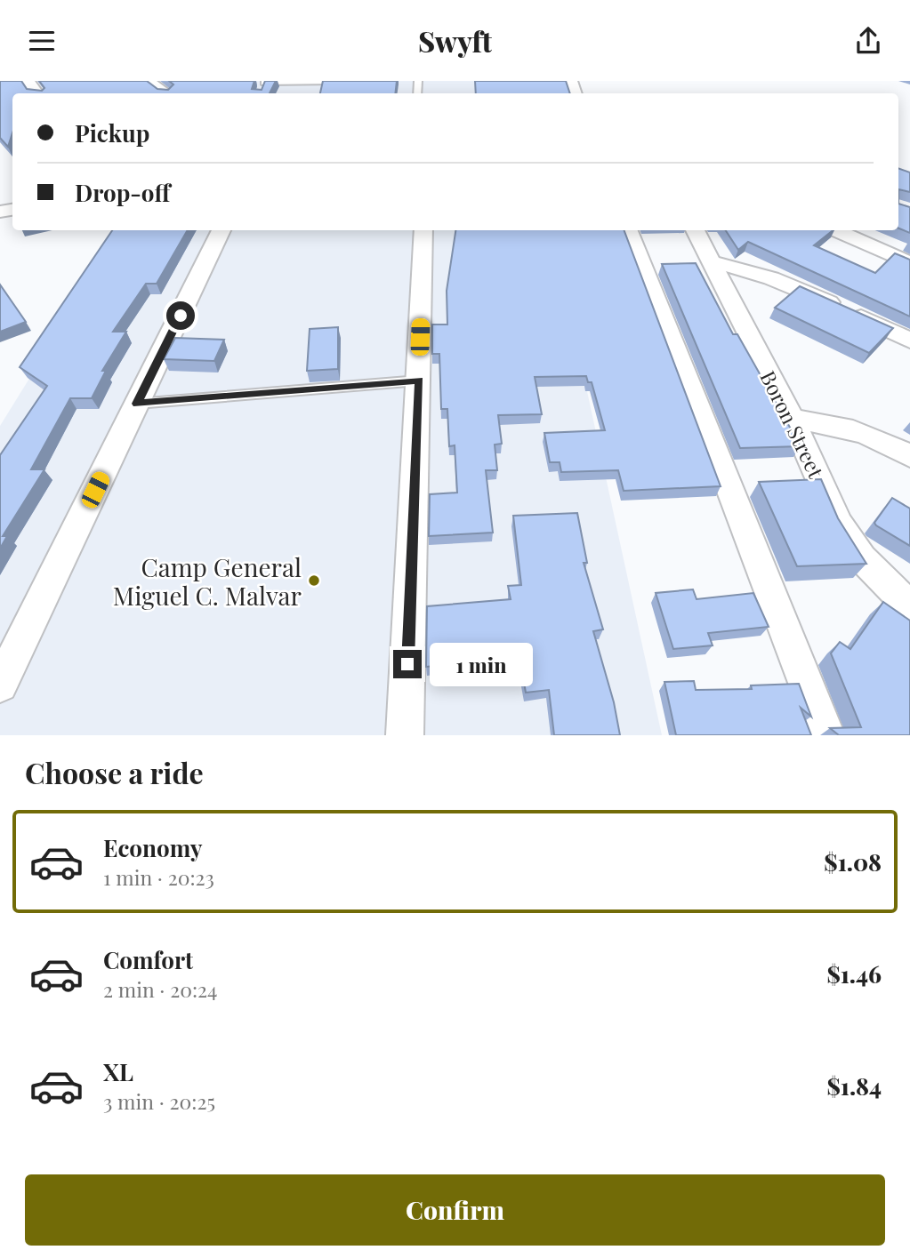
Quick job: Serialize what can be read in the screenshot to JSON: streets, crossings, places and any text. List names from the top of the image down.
{
  "streets": {
    "street": ["Boron Street"]
  },
  "places": ["Camp General Miguel C. Malvar"],
  "page": {
    "header": "Swyft",
    "banner": ["Pickup", "Drop-off"],
    "bubble": "1 min",
    "heading": "Choose a ride",
    "list": [
      {
        "name": "Economy",
        "note": "1 min · 20:23",
        "value": "$1.08"
      },
      {
        "name": "Comfort",
        "note": "2 min · 20:24",
        "value": "$1.46"
      },
      {
        "name": "XL",
        "note": "3 min · 20:25",
        "value": "$1.84"
      }
    ],
    "buttons": "Confirm"
  }
}
